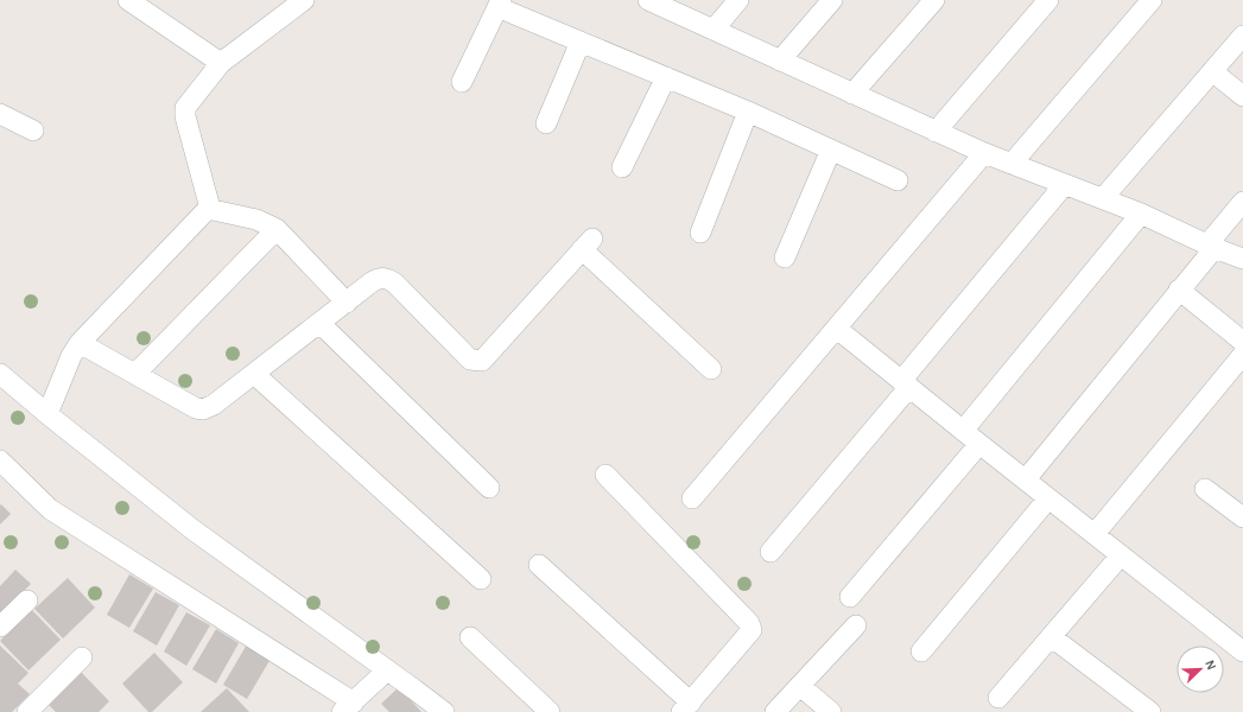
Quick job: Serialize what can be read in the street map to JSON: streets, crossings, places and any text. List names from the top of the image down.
{
  "north": "top right"
}
